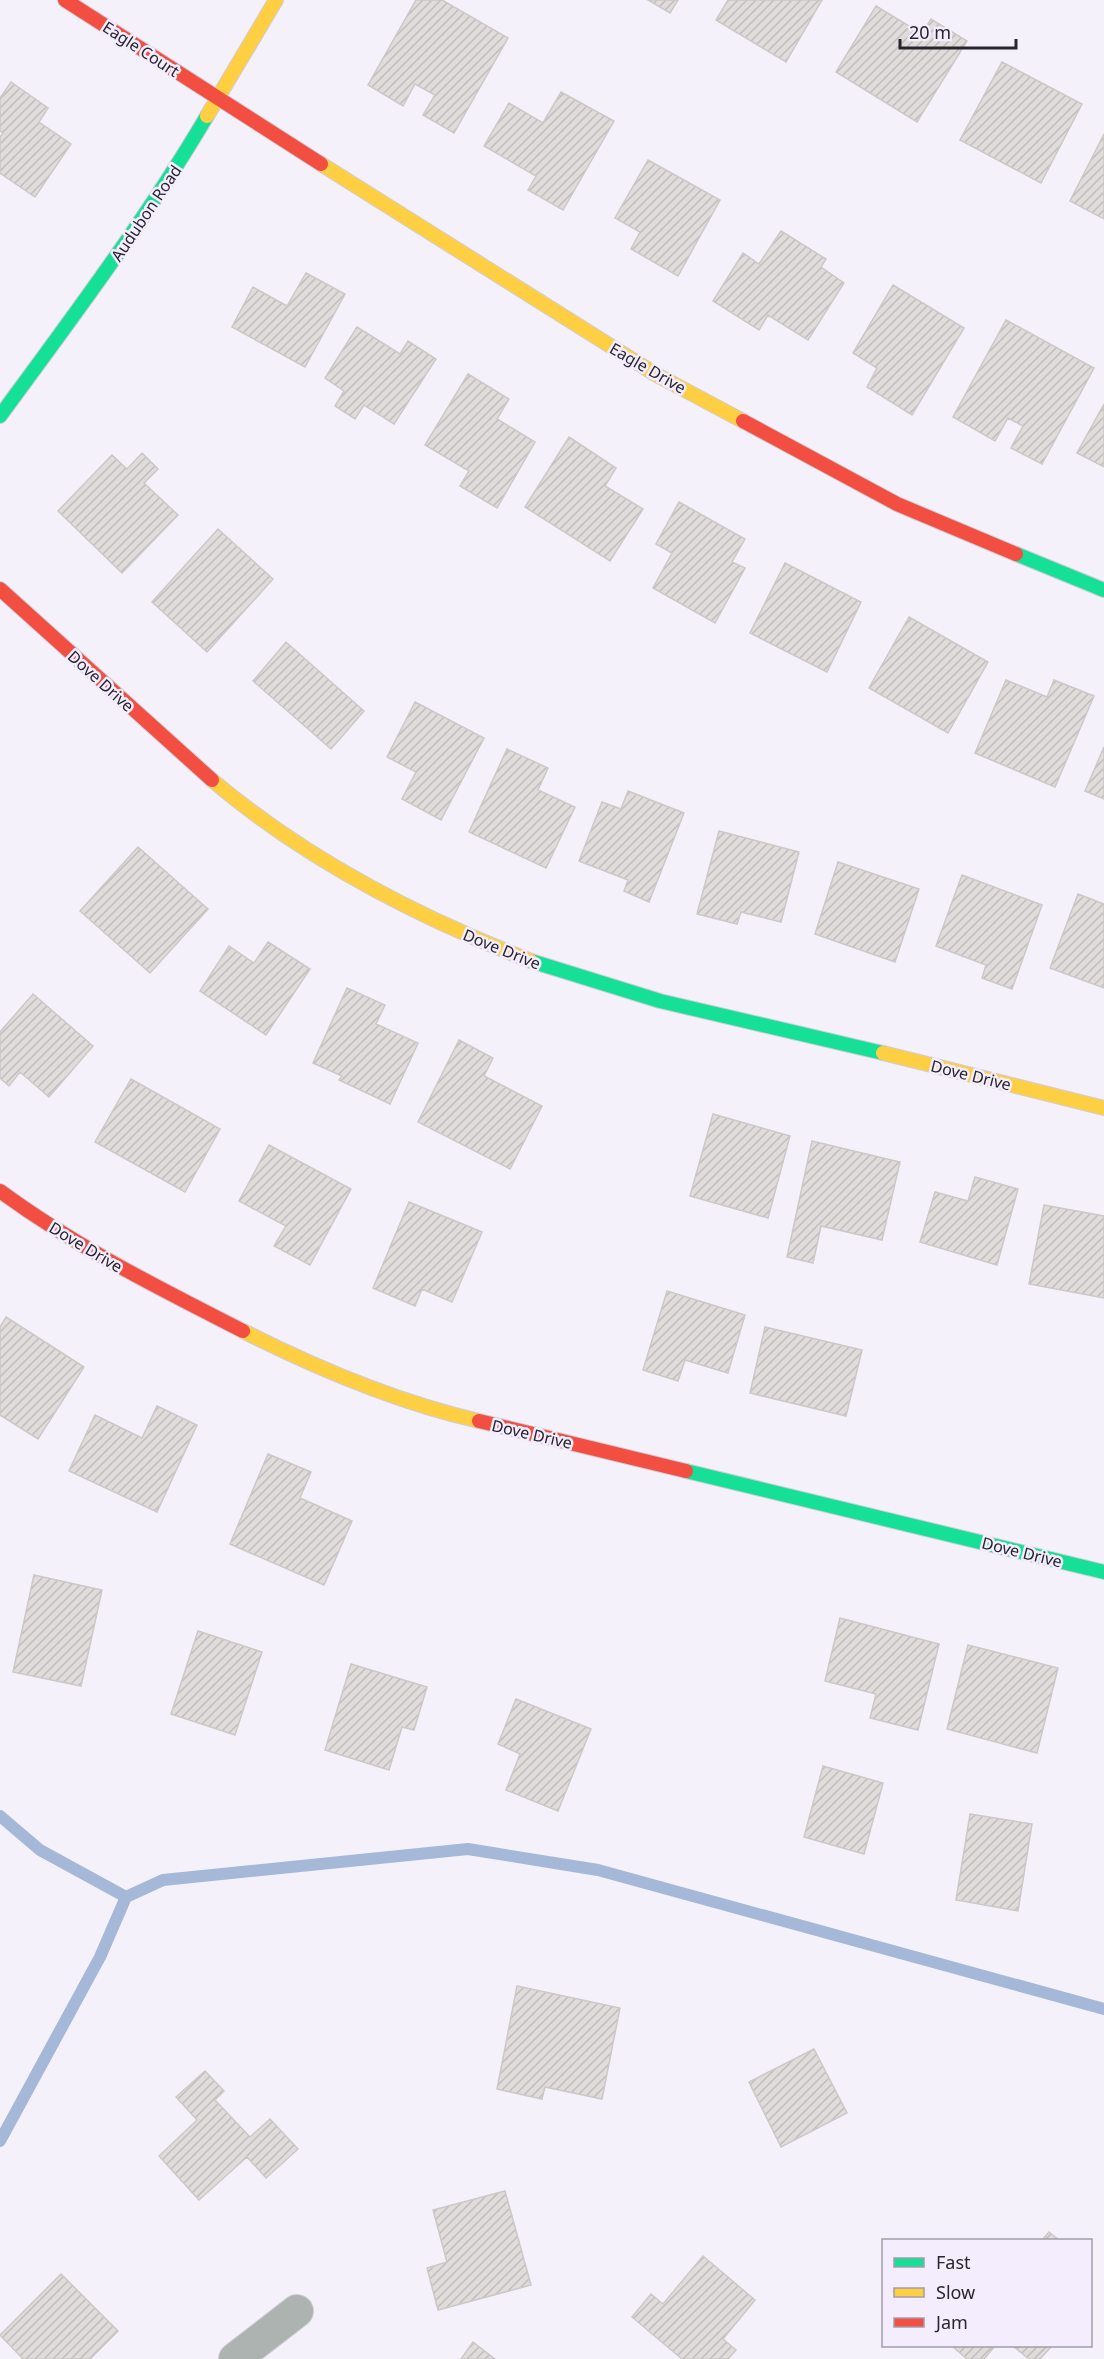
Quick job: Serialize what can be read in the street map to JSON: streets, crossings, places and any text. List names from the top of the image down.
{
  "streets": {
    "street": [
      "Eagle Court",
      "Audubon Road",
      "Eagle Drive",
      "Dove Drive"
    ]
  },
  "crossings": [
    ["Eagle Court", "Audubon Road"],
    ["Eagle Court", "Eagle Drive"],
    ["Audubon Road", "Eagle Drive"]
  ],
  "legend": ["Fast", "Slow", "Jam"],
  "scale_bar": "20 m"
}
